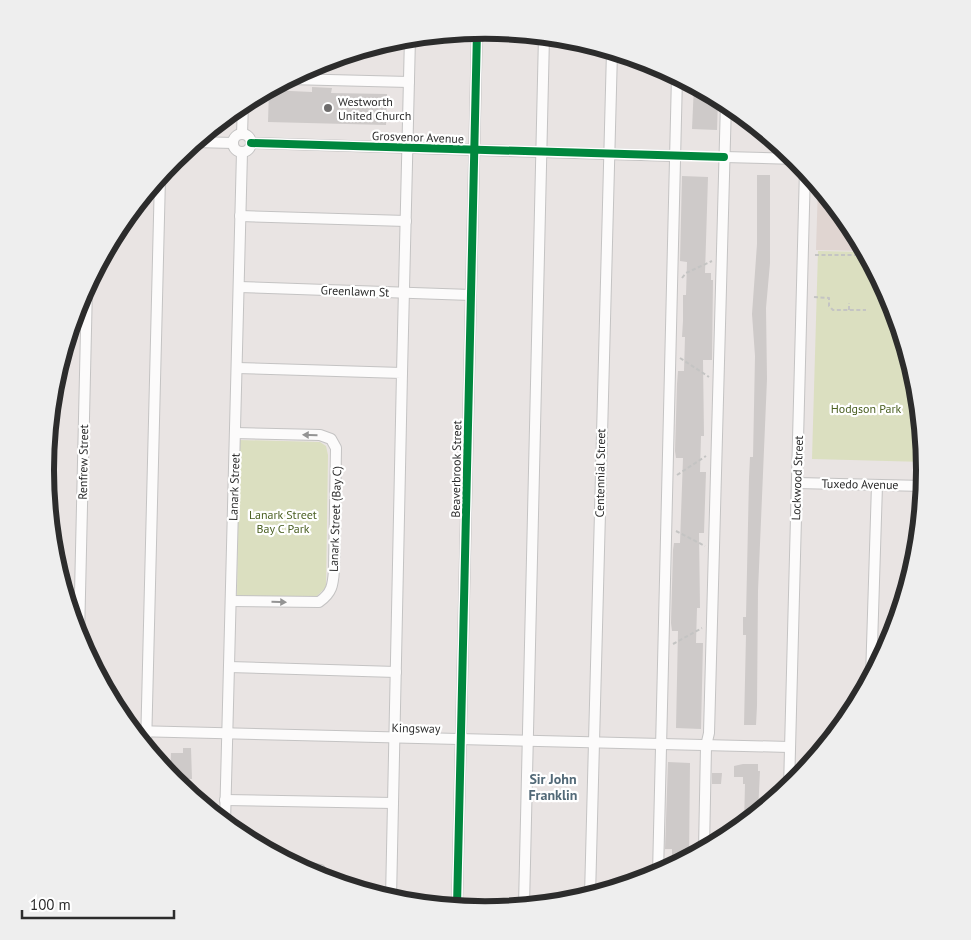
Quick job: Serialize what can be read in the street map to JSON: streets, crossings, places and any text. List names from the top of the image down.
{
  "streets": {
    "street": [
      "Grosvenor Avenue",
      "Greenlawn St",
      "Renfrew Street",
      "Beaverbrook Street",
      "Centennial Street",
      "Lockwood Street",
      "Tuxedo Avenue",
      "Lanark Street",
      "Lanark Street (Bay C)",
      "Kingsway"
    ]
  },
  "crossings": [
    ["Grosvenor Avenue", "Beaverbrook Street"],
    ["Grosvenor Avenue", "Centennial Street"],
    ["Grosvenor Avenue", "Lanark Street"],
    ["Greenlawn St", "Beaverbrook Street"],
    ["Greenlawn St", "Lanark Street"],
    ["Beaverbrook Street", "Kingsway"],
    ["Centennial Street", "Kingsway"],
    ["Lockwood Street", "Tuxedo Avenue"],
    ["Lockwood Street", "Kingsway"],
    ["Lanark Street", "Lanark Street (Bay C)"],
    ["Lanark Street", "Kingsway"]
  ],
  "districts": ["Sir John Franklin"],
  "parks": ["Hodgson Park", "Lanark Street Bay C Park"],
  "places": ["Westworth United Church"],
  "scale_bar": "100 m"
}
